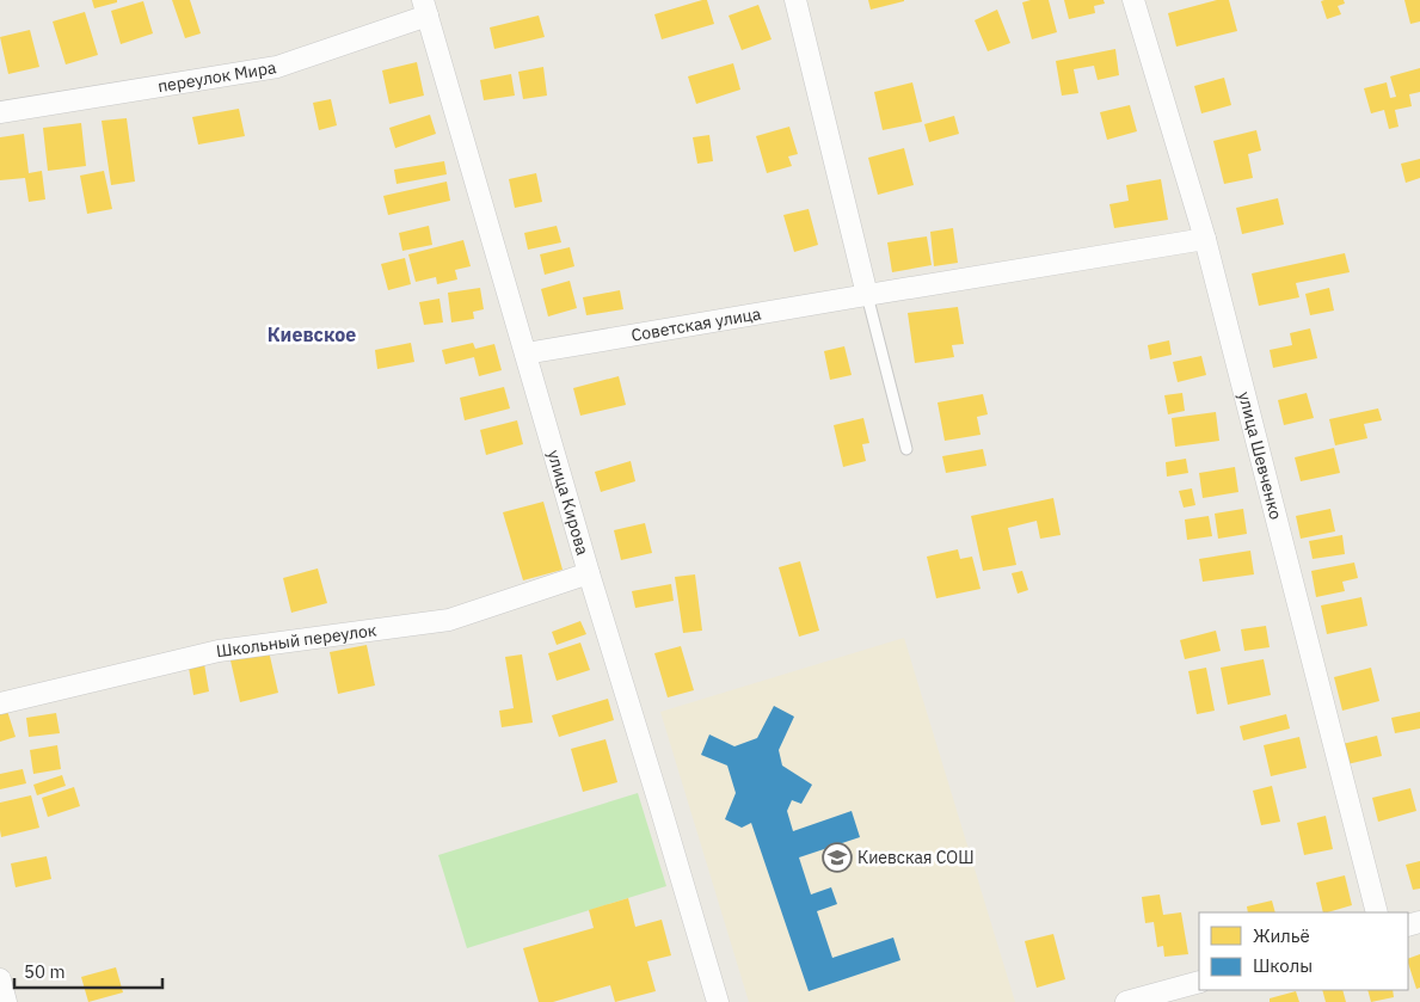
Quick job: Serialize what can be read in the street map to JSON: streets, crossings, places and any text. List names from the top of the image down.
{
  "streets": {
    "street": [
      "переулок Мира",
      "Советская улица",
      "улица Шевченко",
      "улица Кирова",
      "Школьный переулок"
    ]
  },
  "crossings": [
    ["переулок Мира", "улица Кирова"],
    ["Советская улица", "улица Шевченко"],
    ["Советская улица", "улица Кирова"],
    ["улица Кирова", "Школьный переулок"]
  ],
  "districts": ["Киевское"],
  "places": {
    "school or university": ["Киевская СОШ"]
  },
  "legend": ["Жильё", "Школы"],
  "scale_bar": "50 m"
}
